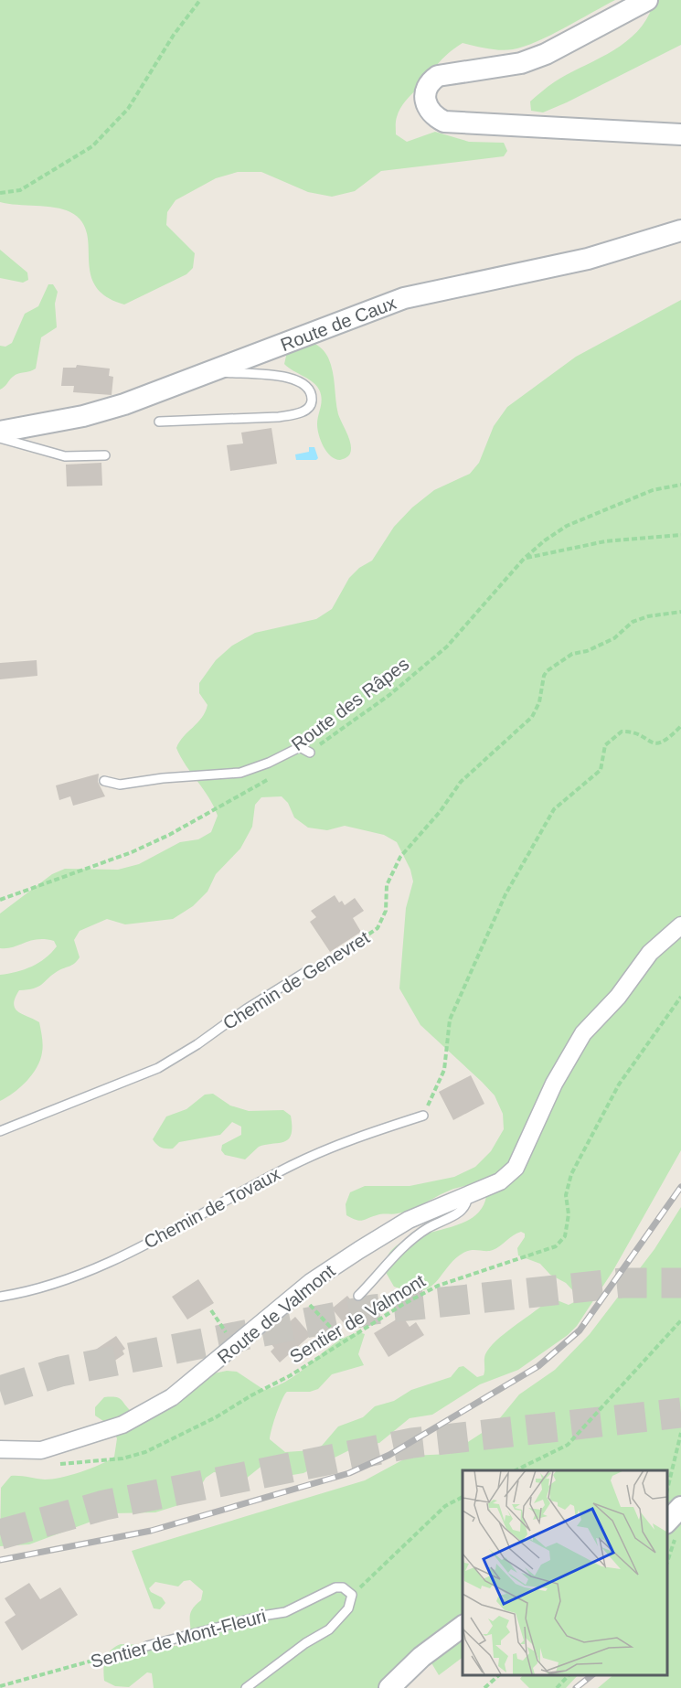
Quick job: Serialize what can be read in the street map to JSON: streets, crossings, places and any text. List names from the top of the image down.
{
  "streets": {
    "street": ["Route de Caux", "Route de Valmont"],
    "lane": ["Chemin de Genevret", "Chemin de Tovaux", "Sentier de Mont-Fleuri"],
    "path": ["Route des Râpes", "Sentier de Valmont"]
  }
}
